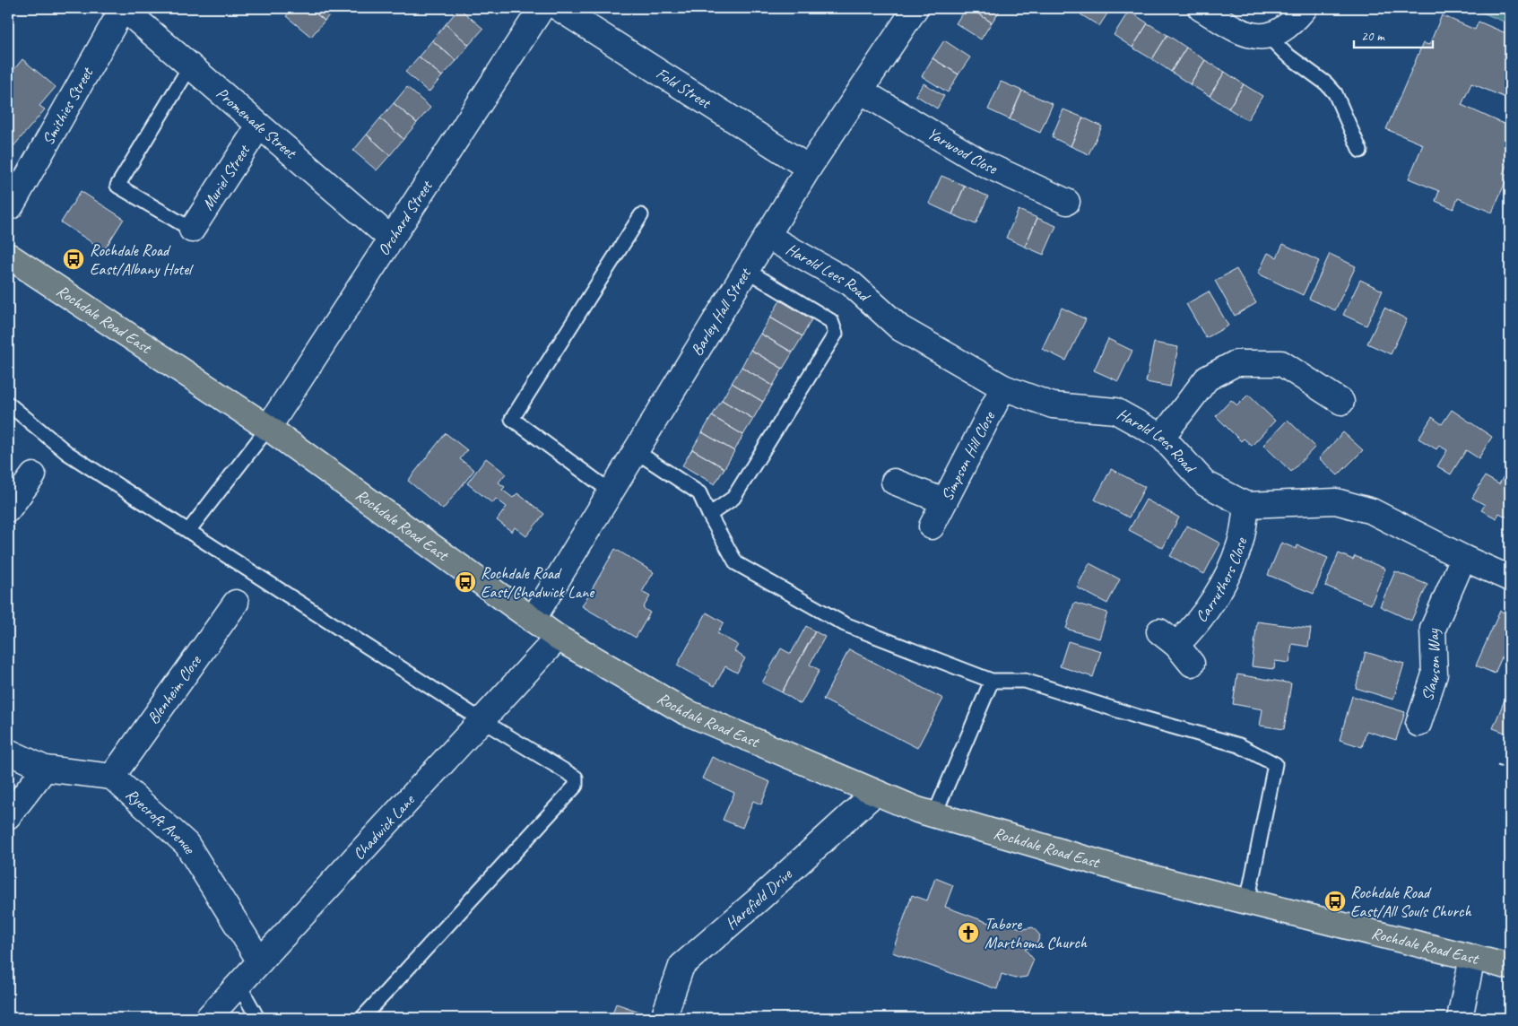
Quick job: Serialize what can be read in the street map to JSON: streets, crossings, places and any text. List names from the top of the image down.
{
  "streets": {
    "highway": ["Rochdale Road East"],
    "street": [
      "Fold Street",
      "Smithies Street",
      "Promenade Street",
      "Yarwood Close",
      "Muriel Street",
      "Orchard Street",
      "Harold Lees Road",
      "Barley Hall Street",
      "Simpson Hill Close",
      "Carruthers Close",
      "Slawson Way",
      "Blenheim Close",
      "Ryecroft Avenue",
      "Chadwick Lane",
      "Harefield Drive"
    ]
  },
  "crossings": [
    ["Fold Street", "Barley Hall Street"],
    ["Smithies Street", "Promenade Street"],
    ["Promenade Street", "Muriel Street"],
    ["Promenade Street", "Orchard Street"],
    ["Yarwood Close", "Barley Hall Street"],
    ["Orchard Street", "Rochdale Road East"],
    ["Harold Lees Road", "Barley Hall Street"],
    ["Harold Lees Road", "Simpson Hill Close"],
    ["Harold Lees Road", "Carruthers Close"],
    ["Harold Lees Road", "Slawson Way"],
    ["Barley Hall Street", "Rochdale Road East"],
    ["Rochdale Road East", "Chadwick Lane"],
    ["Rochdale Road East", "Harefield Drive"],
    ["Blenheim Close", "Ryecroft Avenue"],
    ["Ryecroft Avenue", "Chadwick Lane"]
  ],
  "places": {
    "bus stop": ["Rochdale Road East/Albany Hotel", "Rochdale Road East/Chadwick Lane", "Rochdale Road East/All Souls Church"],
    "church": ["Tabore Marthoma Church"]
  },
  "scale_bar": "20 m"
}
